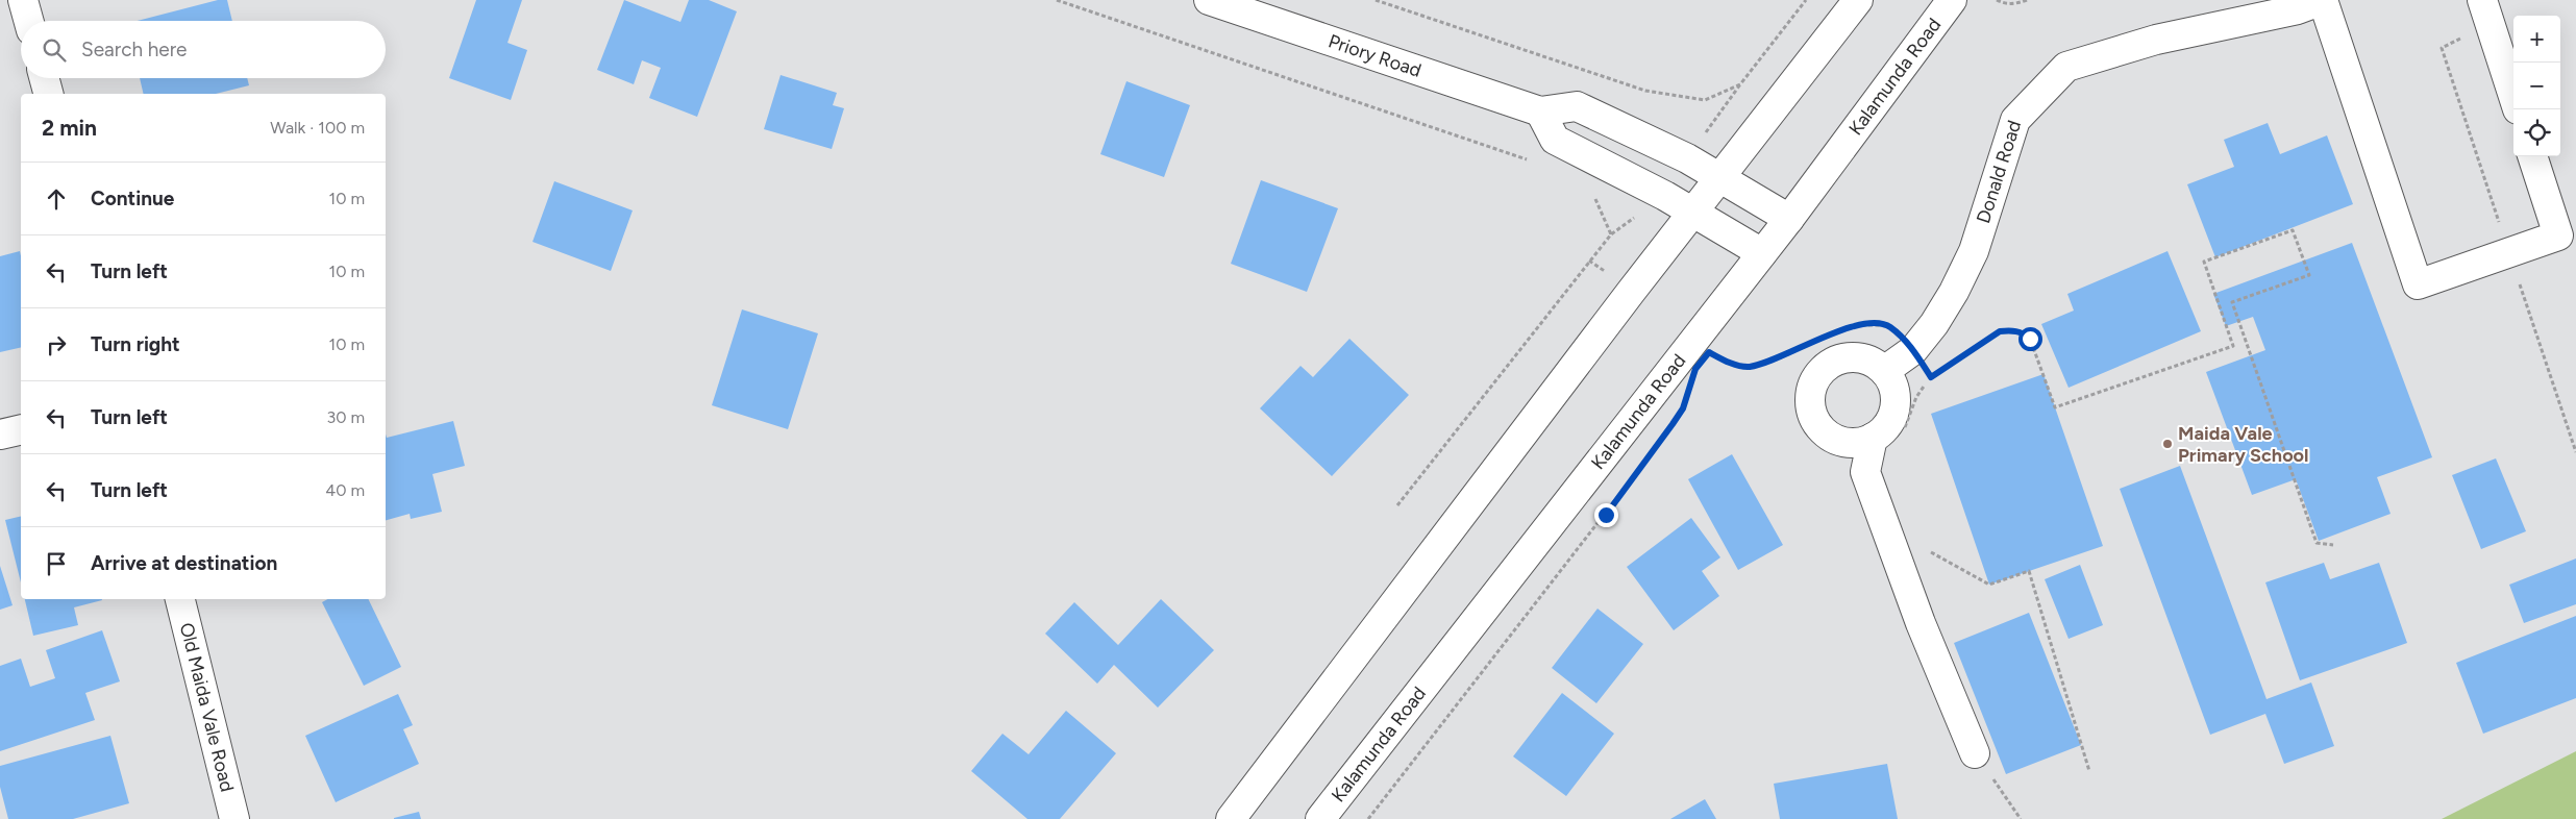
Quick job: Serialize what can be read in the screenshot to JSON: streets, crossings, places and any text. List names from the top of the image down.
{
  "streets": {
    "street": [
      "Priory Road",
      "Kalamunda Road",
      "Donald Road",
      "Old Maida Vale Road"
    ]
  },
  "crossings": [
    ["Priory Road", "Kalamunda Road"]
  ],
  "places": ["Maida Vale Primary School"],
  "page": {
    "map_buttons": ["+", "−"],
    "search": "Search here",
    "heading": ["2 min", "Walk · 100 m"],
    "list": [
      ["Continue", "10 m"],
      ["Turn left", "10 m"],
      ["Turn right", "10 m"],
      ["Turn left", "30 m"],
      ["Turn left", "40 m"],
      "Arrive at destination"
    ]
  }
}
